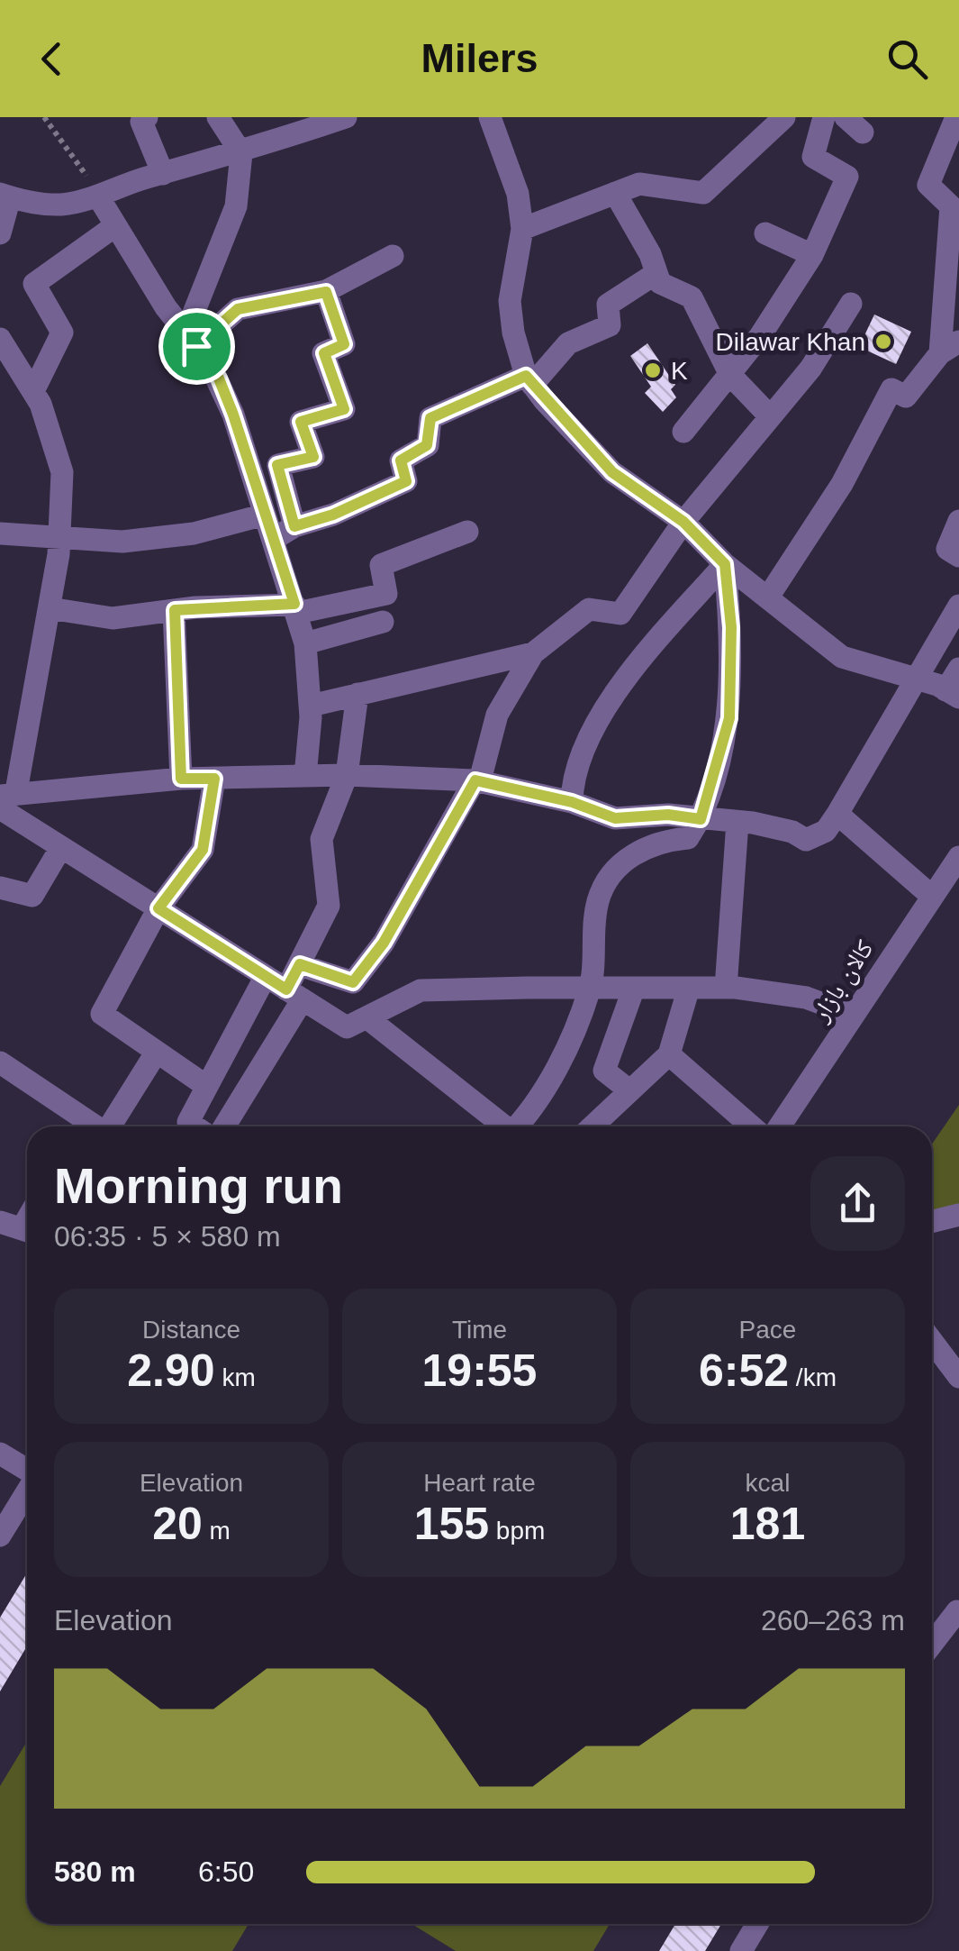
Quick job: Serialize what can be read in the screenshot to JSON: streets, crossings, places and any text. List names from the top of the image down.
{
  "streets": {
    "street": ["کالان بازار"]
  },
  "places": ["Dilawar Khan", "K"],
  "page": {
    "header": "Milers",
    "heading": ["Morning run", "06:35 · 5 × 580 m"],
    "stats": [
      ["Distance", "2.90 km"],
      ["Time", "19:55"],
      ["Pace", "6:52 /km"],
      ["Elevation", "20 m"],
      ["Heart rate", "155 bpm"],
      ["kcal", "181"]
    ],
    "chart": ["Elevation", "260–263 m"],
    "list": [
      {
        "name": "580 m",
        "note": "6:50"
      }
    ]
  }
}
